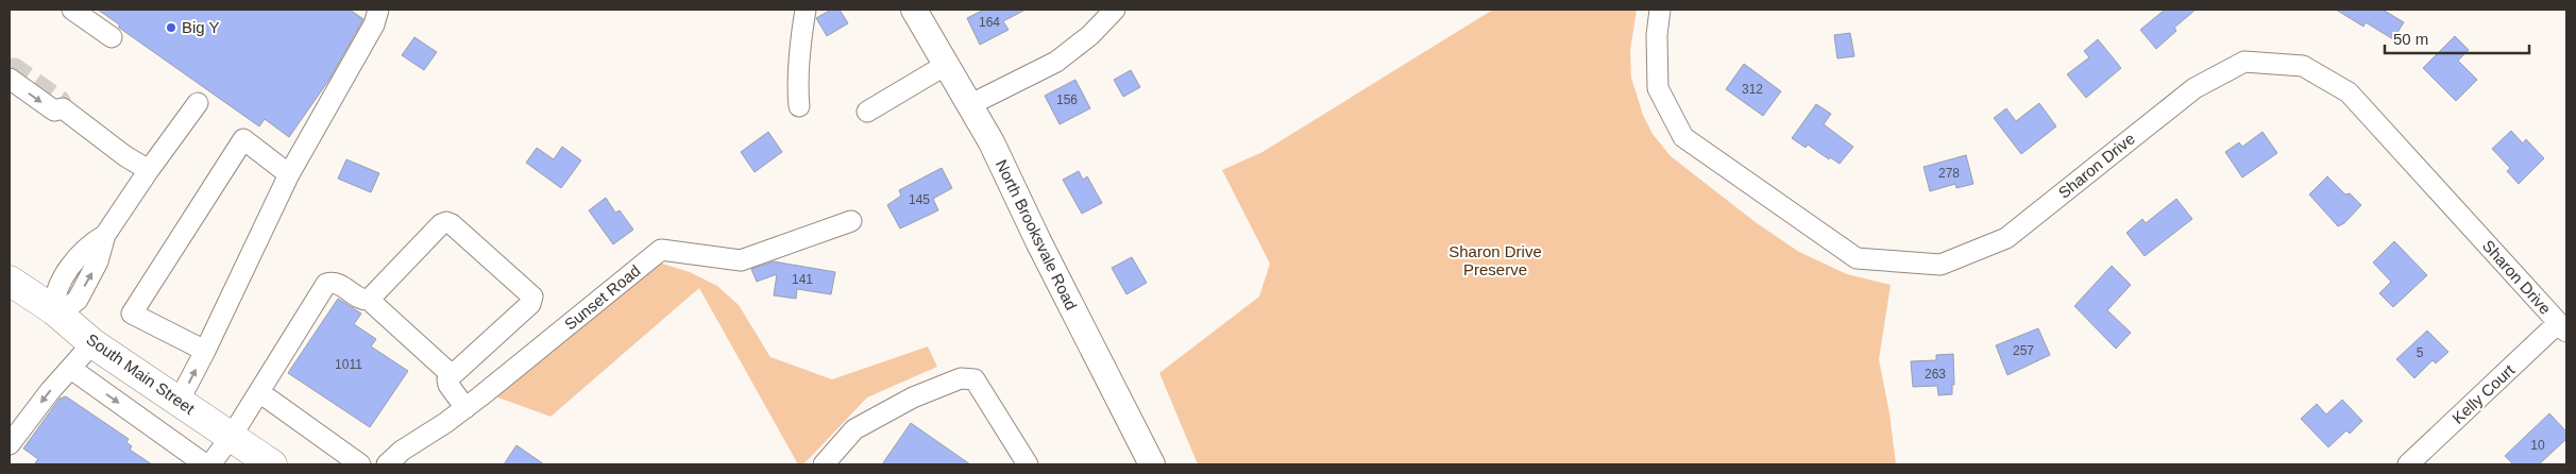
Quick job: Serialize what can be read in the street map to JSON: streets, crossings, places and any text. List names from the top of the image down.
{
  "streets": {
    "highway": ["South Main Street"],
    "main road": ["North Brooksvale Road"],
    "street": ["Sharon Drive", "Sunset Road", "Kelly Court"]
  },
  "crossings": [
    ["Sharon Drive", "Kelly Court"]
  ],
  "parks": ["Sharon Drive Preserve"],
  "places": ["Big Y"],
  "house_numbers": [
    "164",
    "312",
    "156",
    "278",
    "145",
    "141",
    "257",
    "5",
    "1011",
    "263",
    "10"
  ],
  "scale_bar": "50 m"
}
